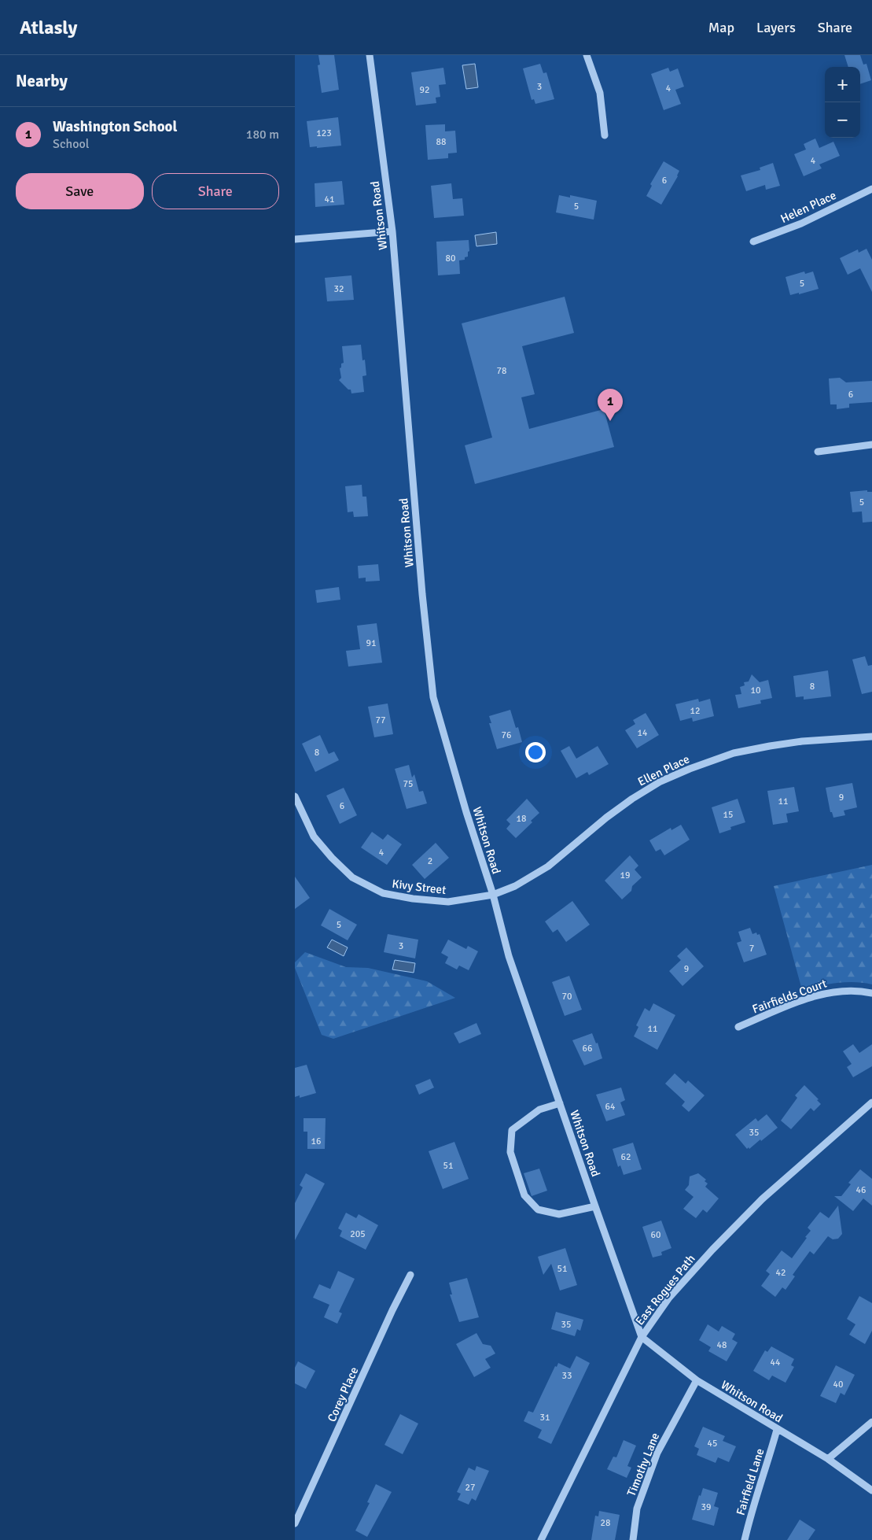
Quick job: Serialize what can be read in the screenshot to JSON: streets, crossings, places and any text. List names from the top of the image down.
{
  "streets": {
    "street": [
      "Helen Place",
      "Whitson Road",
      "Ellen Place",
      "Kivy Street",
      "Fairfields Court",
      "East Rogues Path",
      "Corey Place",
      "Timothy Lane",
      "Fairfield Lane"
    ]
  },
  "crossings": [
    ["Whitson Road", "Ellen Place"],
    ["Whitson Road", "Kivy Street"],
    ["Whitson Road", "East Rogues Path"],
    ["Whitson Road", "Timothy Lane"],
    ["Whitson Road", "Fairfield Lane"],
    ["Ellen Place", "Kivy Street"]
  ],
  "house_numbers": [
    "3",
    "4",
    "92",
    "123",
    "88",
    "4",
    "6",
    "41",
    "5",
    "80",
    "5",
    "32",
    "78",
    "6",
    "5",
    "91",
    "8",
    "10",
    "12",
    "77",
    "14",
    "76",
    "8",
    "75",
    "9",
    "11",
    "6",
    "15",
    "18",
    "4",
    "2",
    "19",
    "5",
    "3",
    "7",
    "9",
    "70",
    "11",
    "66",
    "64",
    "35",
    "16",
    "62",
    "51",
    "46",
    "205",
    "60",
    "51",
    "42",
    "35",
    "48",
    "44",
    "33",
    "40",
    "31",
    "45",
    "27",
    "39",
    "28"
  ],
  "page": {
    "header": "Atlasly",
    "nav": ["Map", "Layers", "Share"],
    "heading": "Nearby",
    "map_buttons": ["+", "−"],
    "list": [
      {
        "mark": "1",
        "name": "Washington School",
        "note": "School",
        "value": "180 m"
      }
    ],
    "buttons": ["Save", "Share"],
    "pins": "1"
  }
}
